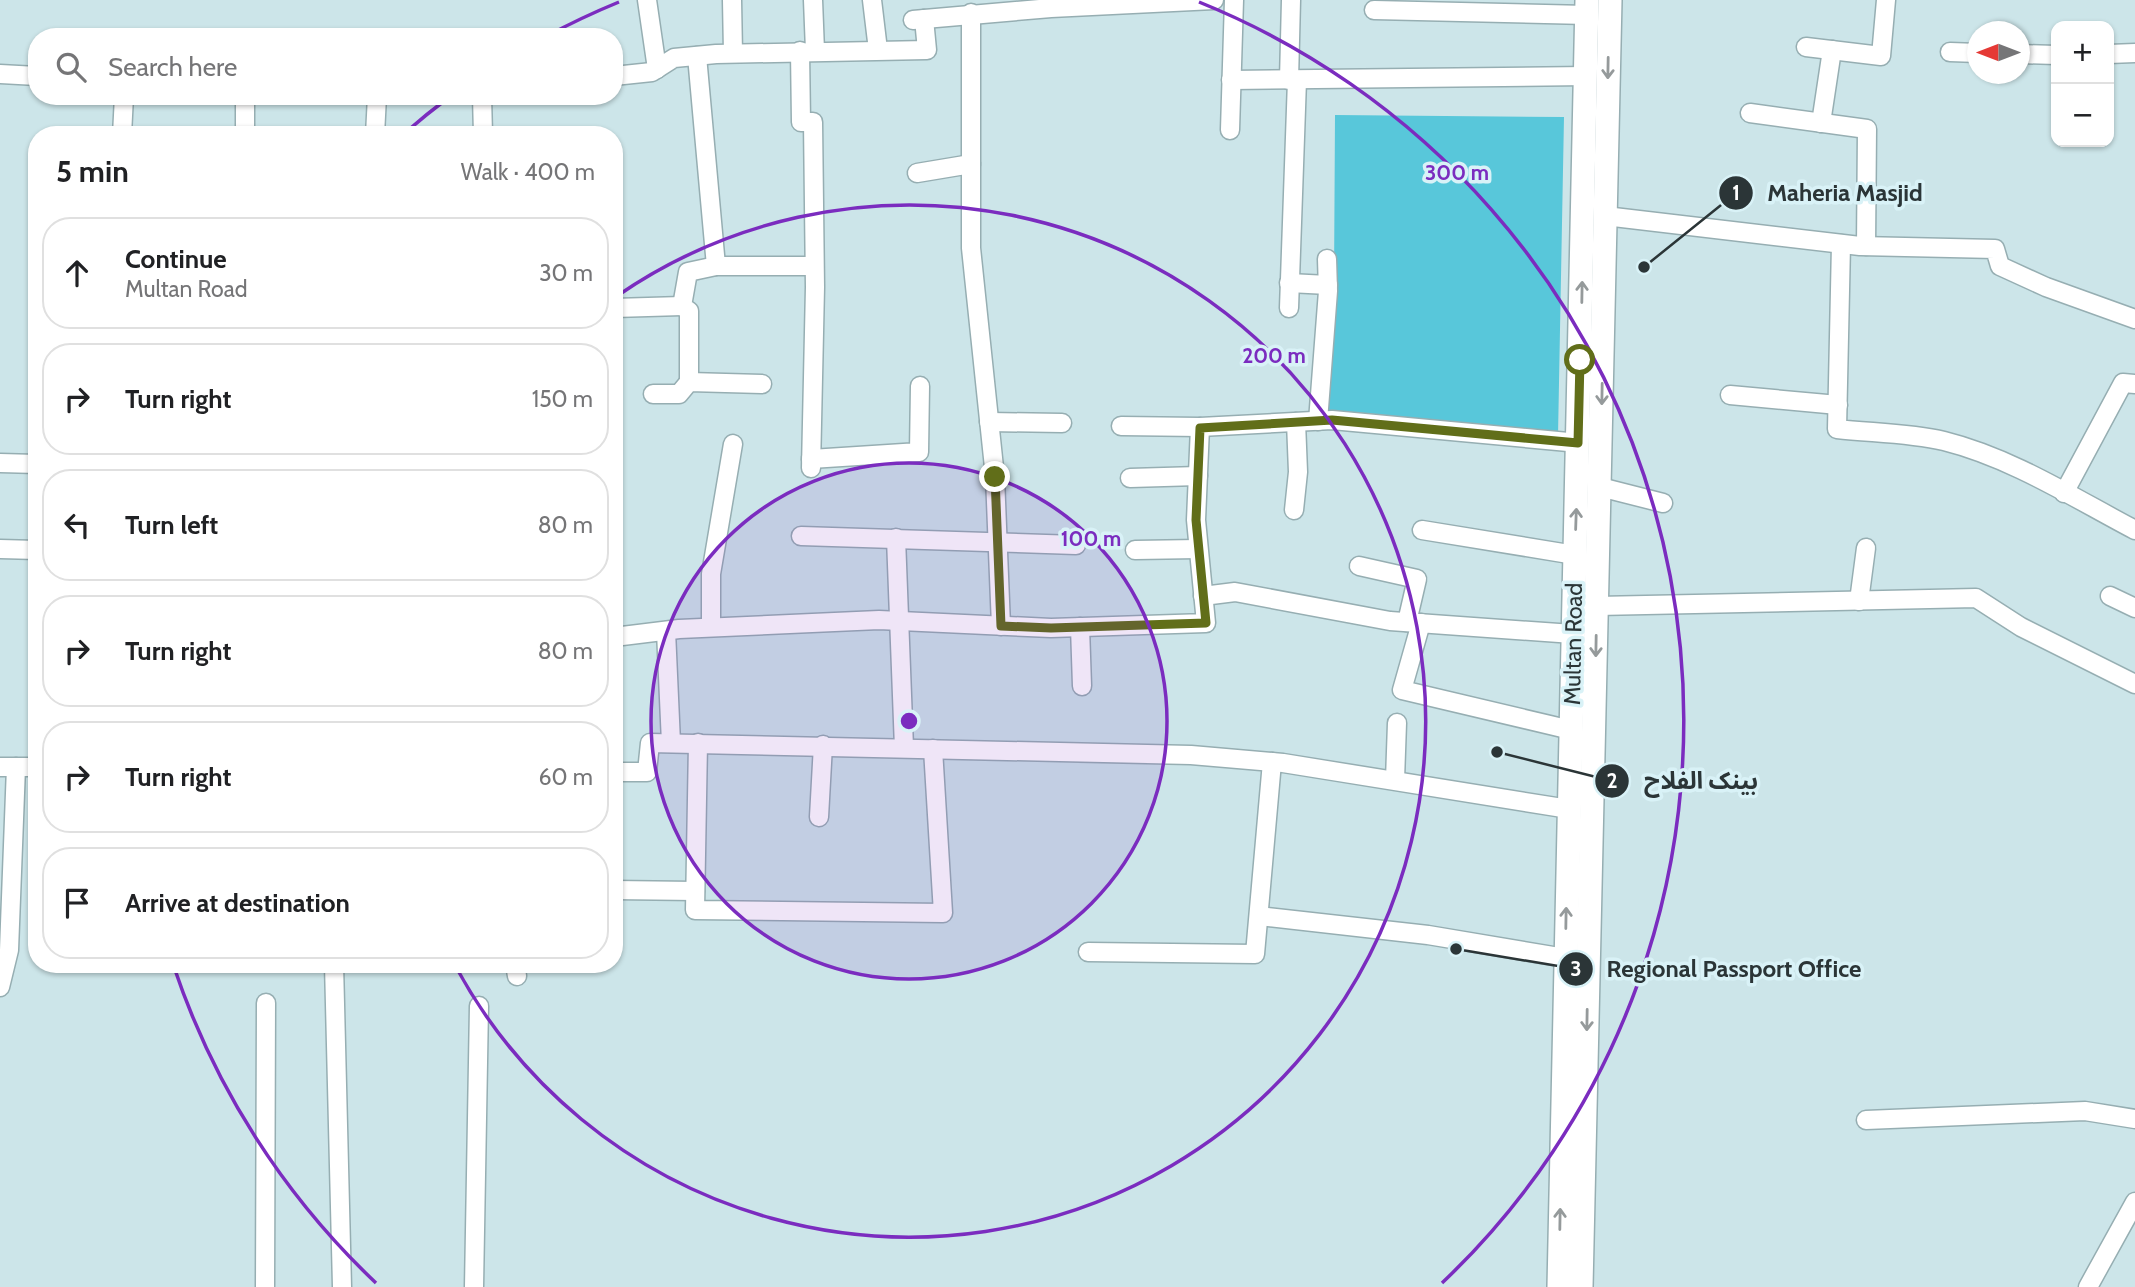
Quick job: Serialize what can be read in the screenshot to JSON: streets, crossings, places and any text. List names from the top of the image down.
{
  "streets": {
    "main road": ["Multan Road"]
  },
  "places": ["Maheria Masjid", "بینک الفلاح", "Regional Passport Office"],
  "north": "left",
  "page": {
    "map_buttons": ["+", "−"],
    "search": "Search here",
    "heading": ["5 min", "Walk · 400 m"],
    "list": [
      ["Continue", "Multan Road", "30 m"],
      ["Turn right", "150 m"],
      ["Turn left", "80 m"],
      ["Turn right", "80 m"],
      ["Turn right", "60 m"],
      "Arrive at destination"
    ]
  },
  "rings": ["300 m", "200 m", "100 m"]
}
